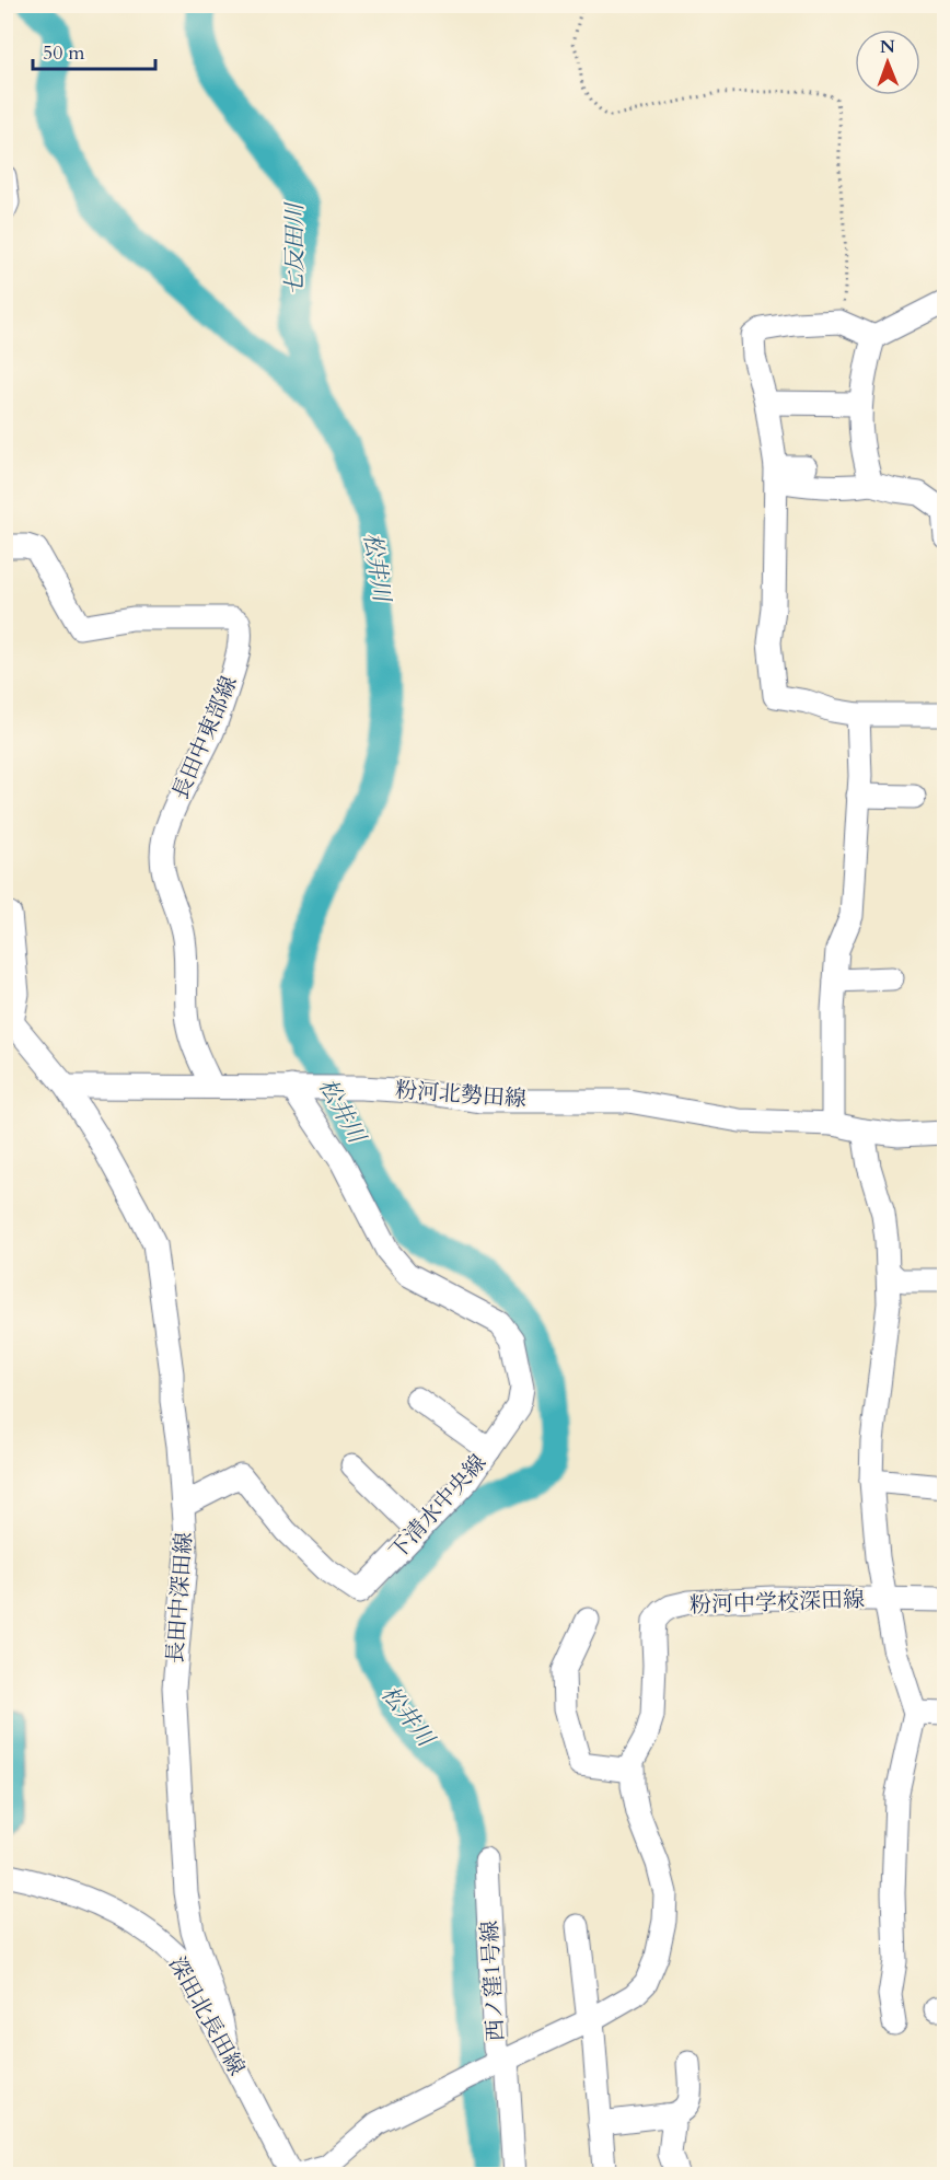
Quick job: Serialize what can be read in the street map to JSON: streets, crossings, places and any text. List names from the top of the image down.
{
  "streets": {
    "street": [
      "長田中東部線",
      "粉河北勢田線",
      "下清水中央線",
      "長田中深田線",
      "粉河中学校深田線",
      "西ノ窪1号線",
      "深田北長田線"
    ]
  },
  "crossings": [
    ["長田中東部線", "粉河北勢田線"],
    ["粉河北勢田線", "下清水中央線"],
    ["粉河北勢田線", "長田中深田線"],
    ["下清水中央線", "長田中深田線"],
    ["長田中深田線", "深田北長田線"],
    ["粉河中学校深田線", "西ノ窪1号線"]
  ],
  "water": ["七反田川", "松井川"],
  "scale_bar": "50 m",
  "north": "top"
}
